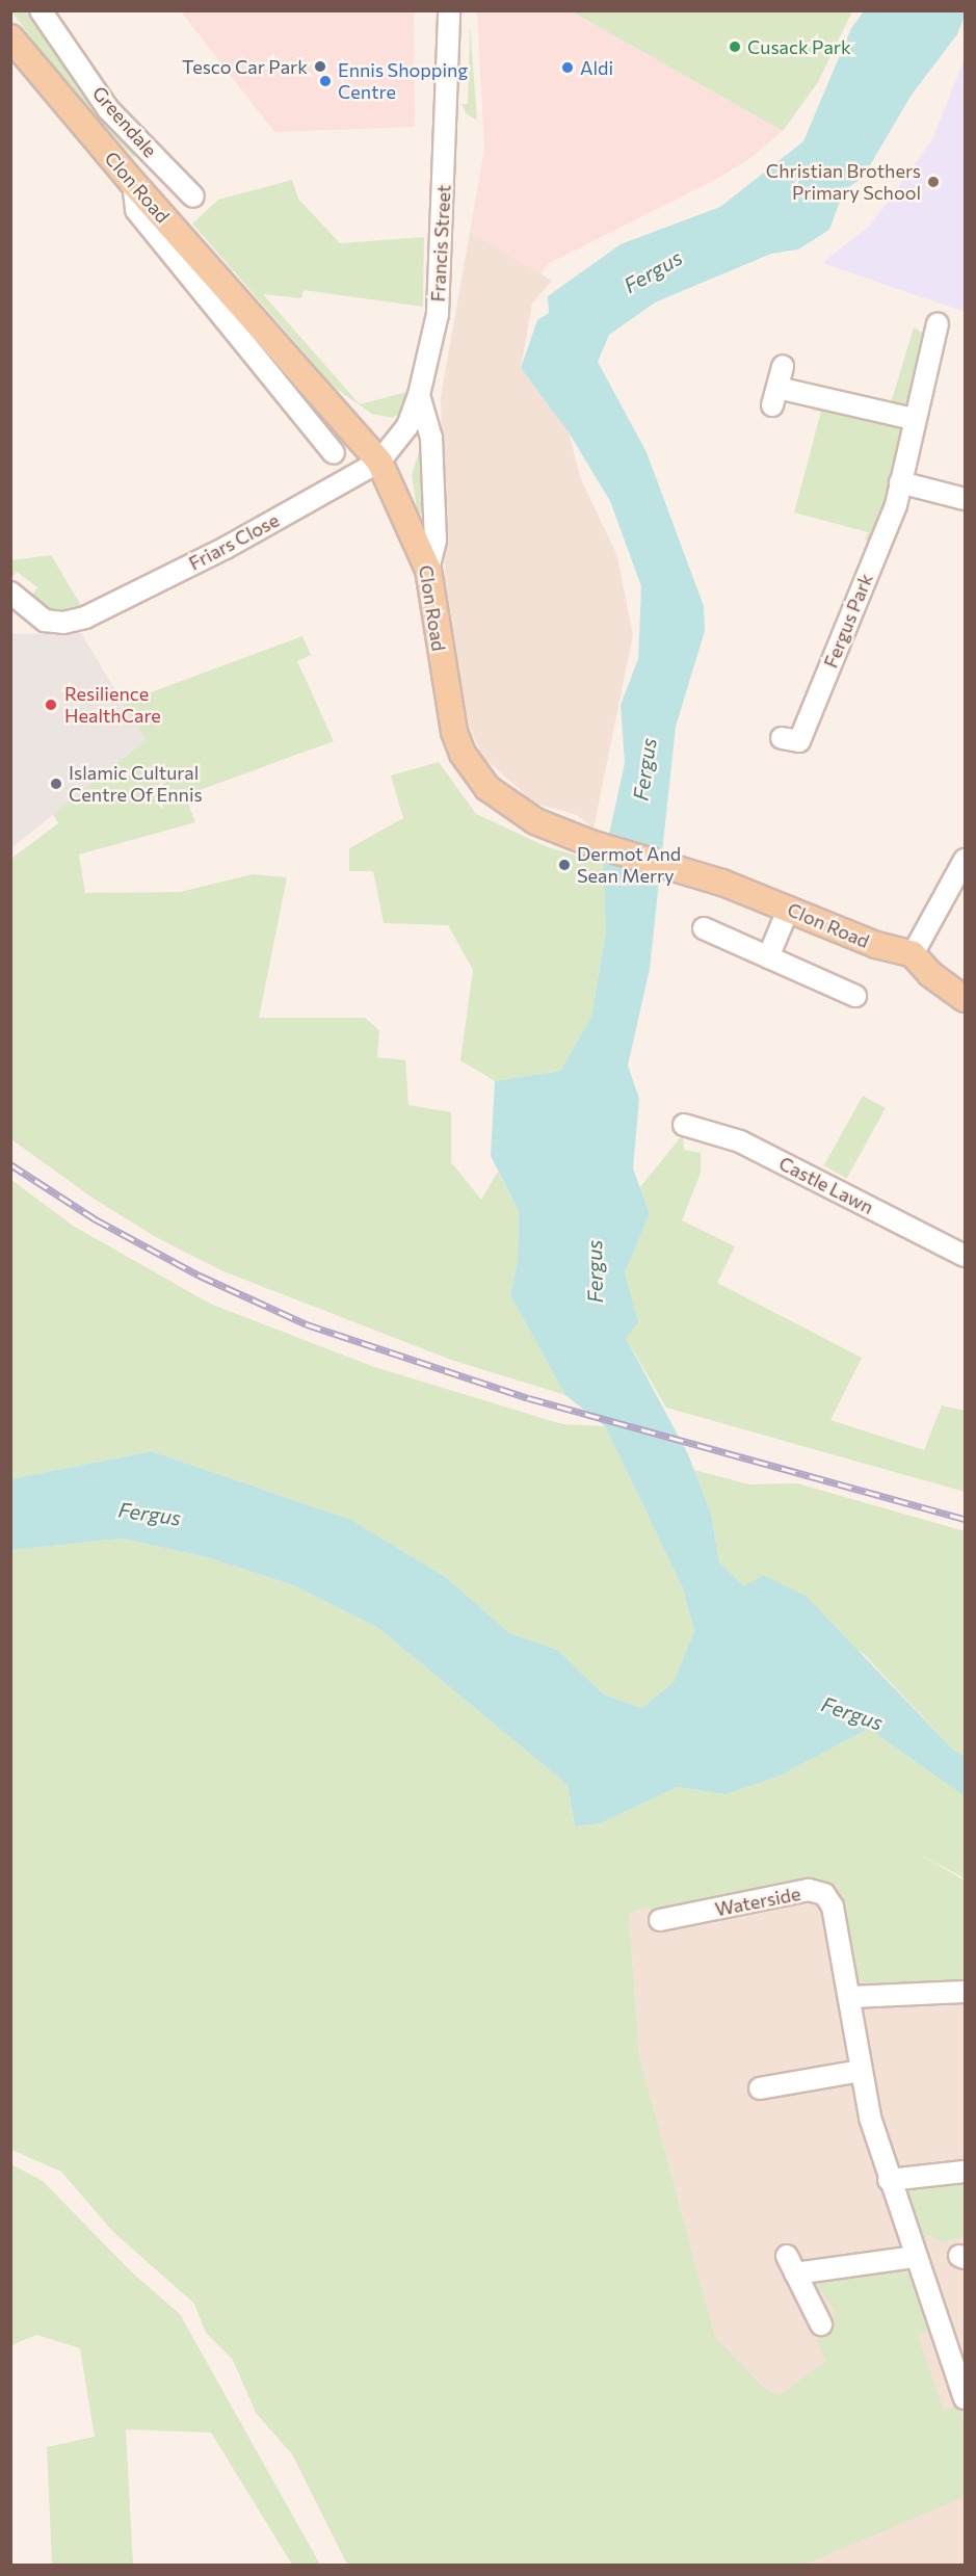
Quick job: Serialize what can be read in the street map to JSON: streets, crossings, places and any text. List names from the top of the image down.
{
  "streets": {
    "main road": ["Clon Road"],
    "street": [
      "Greendale",
      "Francis Street",
      "Friars Close",
      "Fergus Park",
      "Castle Lawn",
      "Waterside"
    ]
  },
  "crossings": [
    ["Clon Road", "Francis Street"],
    ["Clon Road", "Friars Close"],
    ["Francis Street", "Friars Close"]
  ],
  "water": ["Fergus"],
  "places": [
    "Cusack Park",
    "Tesco Car Park",
    "Aldi",
    "Ennis Shopping Centre",
    "Christian Brothers Primary School",
    "Resilience HealthCare",
    "Islamic Cultural Centre Of Ennis",
    "Dermot And Sean Merry"
  ]
}
